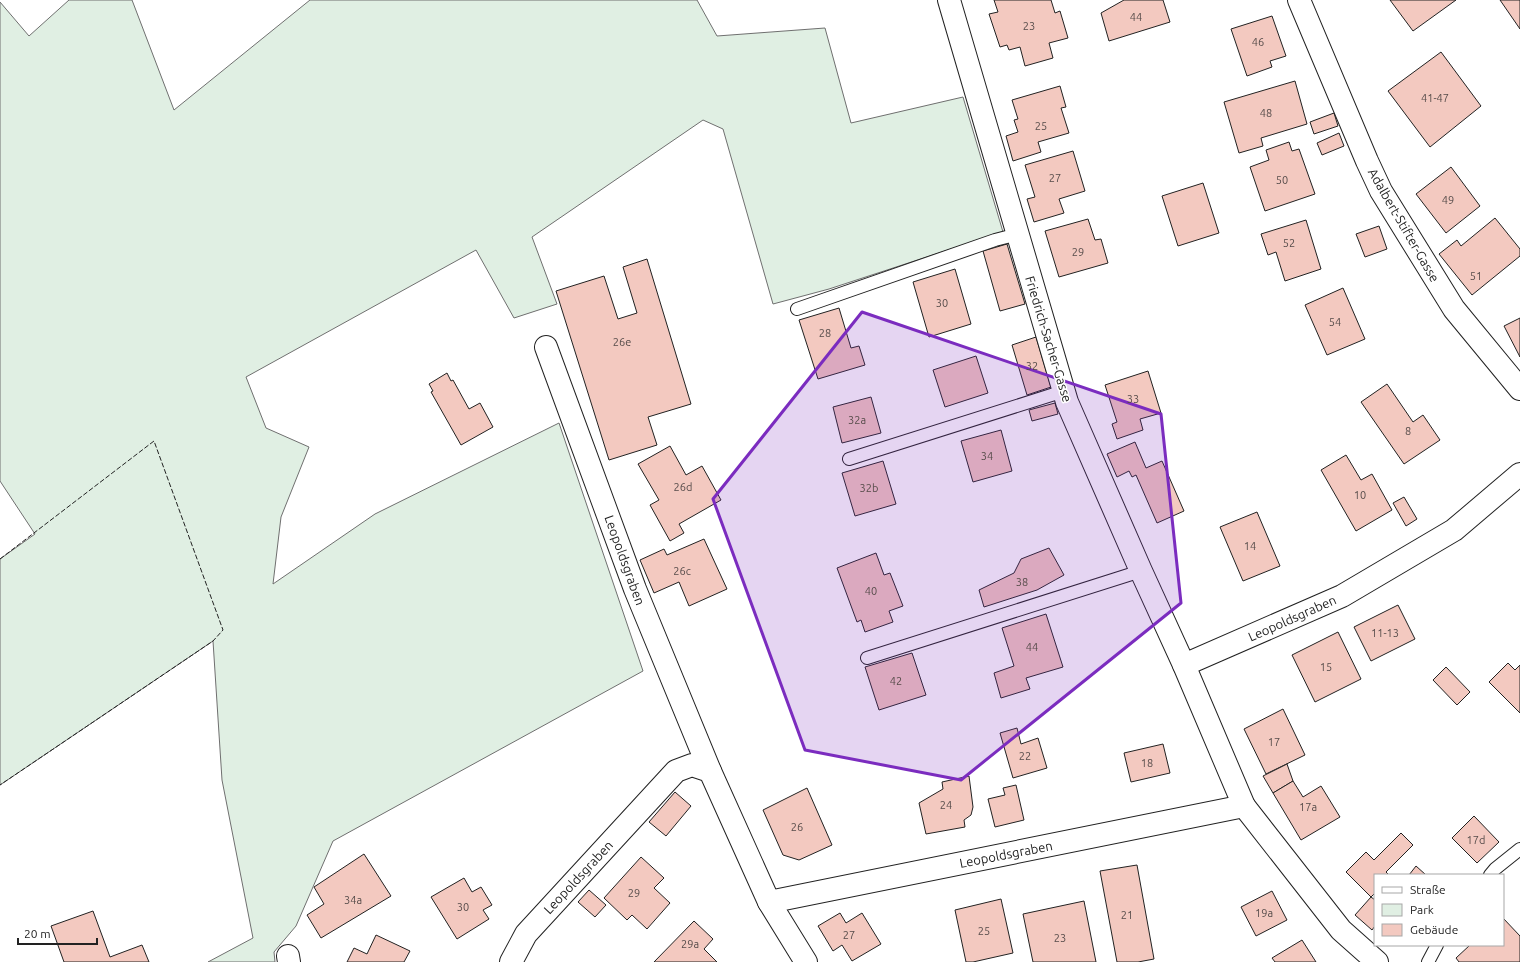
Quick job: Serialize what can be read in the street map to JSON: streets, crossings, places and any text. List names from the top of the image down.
{
  "streets": {
    "street": ["Adalbert-Stifter-Gasse", "Friedrich-Sacher-Gasse", "Leopoldsgraben"]
  },
  "crossings": [
    ["Friedrich-Sacher-Gasse", "Leopoldsgraben"]
  ],
  "house_numbers": [
    "44",
    "23",
    "46",
    "41-47",
    "48",
    "25",
    "27",
    "50",
    "49",
    "52",
    "29",
    "51",
    "30",
    "54",
    "28",
    "26e",
    "32",
    "33",
    "32a",
    "8",
    "34",
    "26d",
    "32b",
    "10",
    "14",
    "26c",
    "38",
    "40",
    "11-13",
    "44",
    "15",
    "42",
    "17",
    "22",
    "18",
    "24",
    "17a",
    "26",
    "17d",
    "29",
    "34a",
    "30",
    "19a",
    "21",
    "25",
    "27",
    "23",
    "29a"
  ],
  "legend": ["Straße", "Park", "Gebäude"],
  "scale_bar": "20 m"
}
